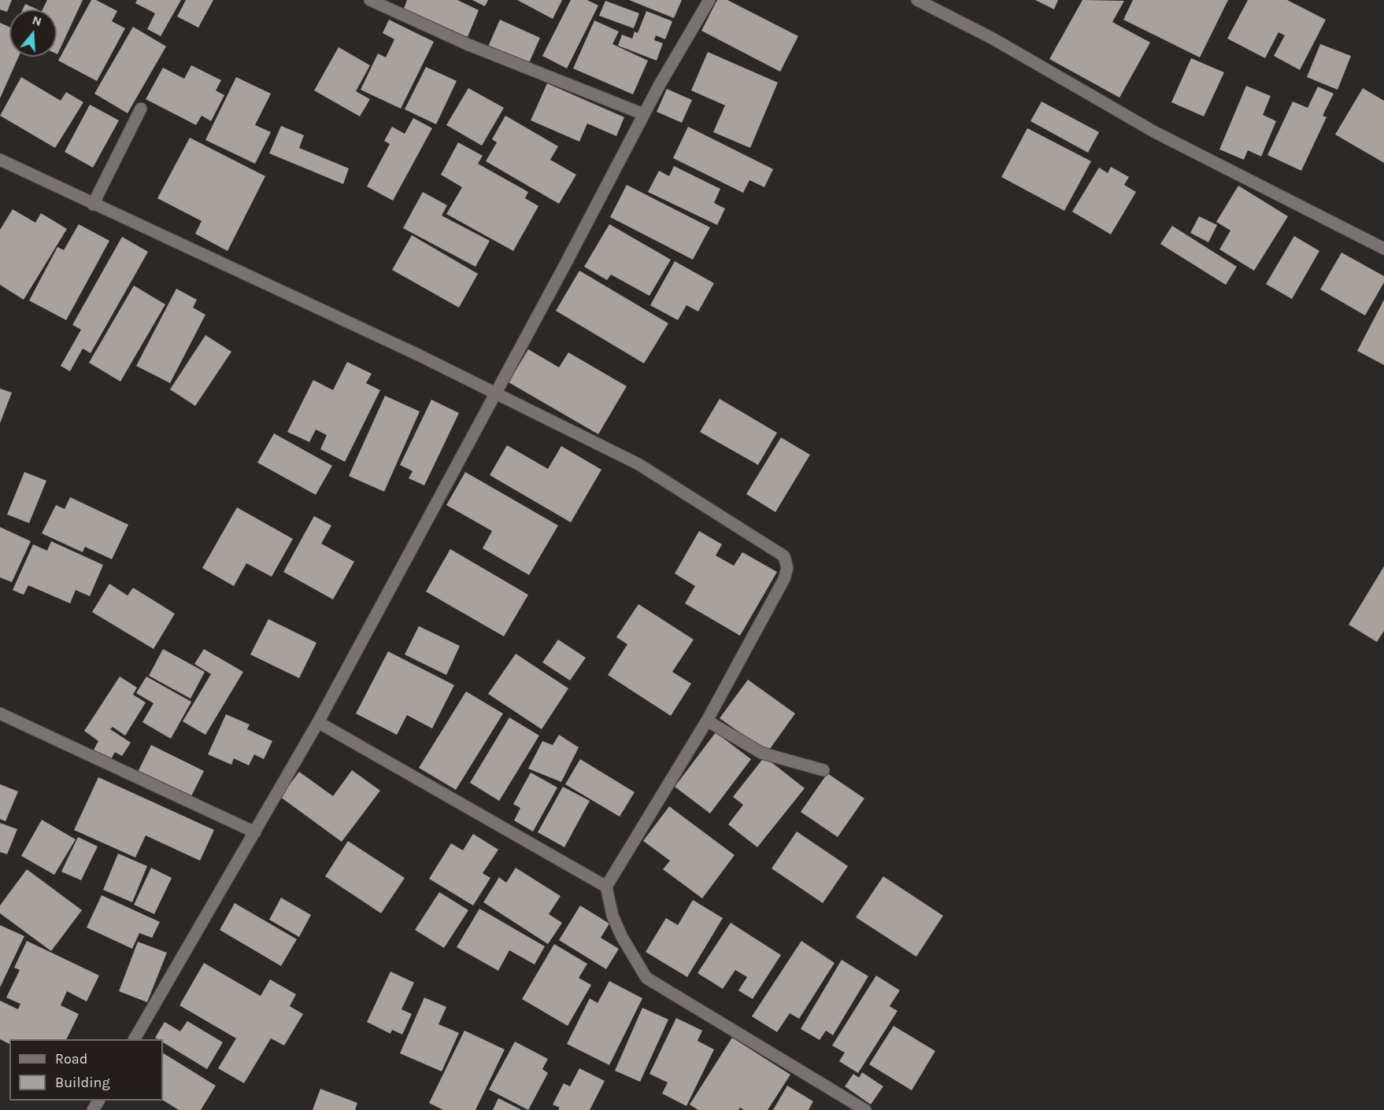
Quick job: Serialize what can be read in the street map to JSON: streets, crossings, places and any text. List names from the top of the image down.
{
  "legend": ["Road", "Building"],
  "north": "top"
}
